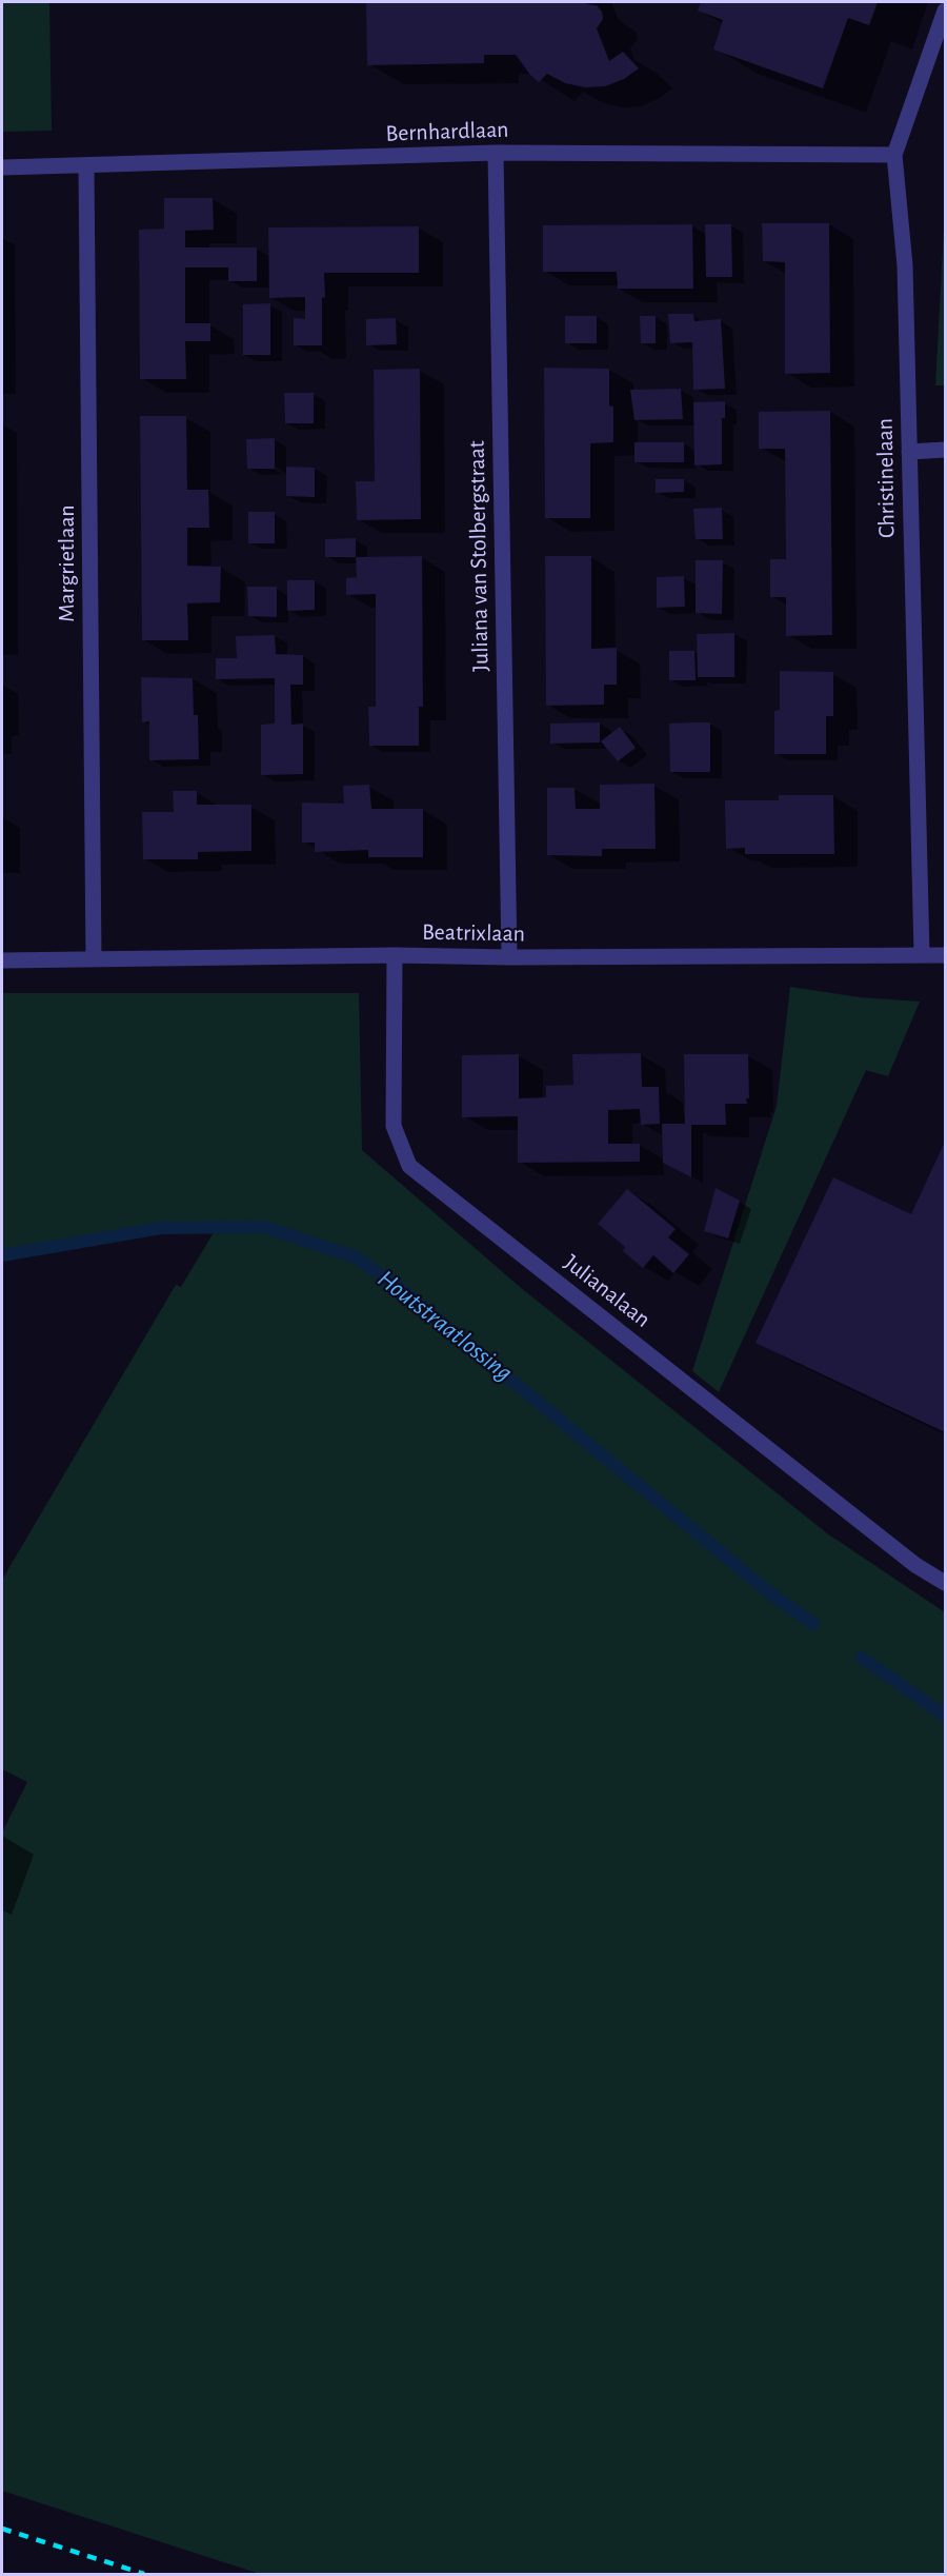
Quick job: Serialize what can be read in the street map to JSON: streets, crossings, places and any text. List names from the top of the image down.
{
  "streets": {
    "street": [
      "Bernhardlaan",
      "Christinelaan",
      "Juliana van Stolbergstraat",
      "Margrietlaan",
      "Beatrixlaan",
      "Julianalaan"
    ]
  },
  "crossings": [
    ["Bernhardlaan", "Christinelaan"],
    ["Bernhardlaan", "Juliana van Stolbergstraat"],
    ["Bernhardlaan", "Margrietlaan"],
    ["Christinelaan", "Beatrixlaan"],
    ["Juliana van Stolbergstraat", "Beatrixlaan"],
    ["Margrietlaan", "Beatrixlaan"],
    ["Beatrixlaan", "Julianalaan"]
  ],
  "water": ["Houtstraatlossing"]
}
